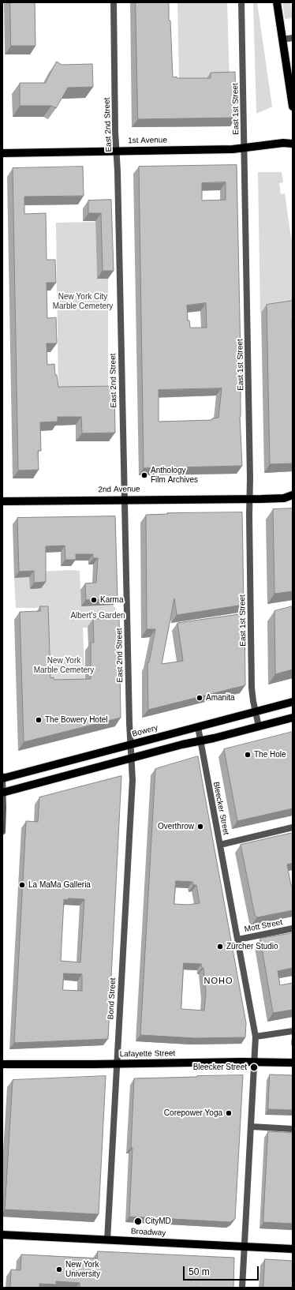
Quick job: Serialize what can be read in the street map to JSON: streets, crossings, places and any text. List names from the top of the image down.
{
  "streets": {
    "main road": [
      "1st Avenue",
      "2nd Avenue",
      "Bowery",
      "Lafayette Street",
      "Broadway"
    ],
    "street": [
      "East 1st Street",
      "East 2nd Street",
      "Bleecker Street",
      "Mott Street",
      "Bond Street"
    ]
  },
  "crossings": [
    ["East 1st Street", "1st Avenue"],
    ["East 1st Street", "2nd Avenue"],
    ["East 1st Street", "Bowery"],
    ["East 2nd Street", "1st Avenue"],
    ["East 2nd Street", "2nd Avenue"],
    ["East 2nd Street", "Bowery"],
    ["East 2nd Street", "Bond Street"],
    ["Bowery", "Bleecker Street"],
    ["Bleecker Street", "Mott Street"],
    ["Bleecker Street", "Lafayette Street"],
    ["Bleecker Street", "Broadway"],
    ["Bond Street", "Lafayette Street"],
    ["Bond Street", "Broadway"]
  ],
  "districts": ["NOHO"],
  "parks": ["New York City Marble Cemetery", "Albert's Garden", "New York Marble Cemetery"],
  "places": [
    "Anthology Film Archives",
    "Karma",
    "Amanita",
    "The Bowery Hotel",
    "The Hole",
    "Overthrow",
    "La MaMa Galleria",
    "Zürcher Studio",
    "Bleecker Street",
    "Corepower Yoga",
    "CityMD",
    "New York University"
  ],
  "scale_bar": "50 m"
}
